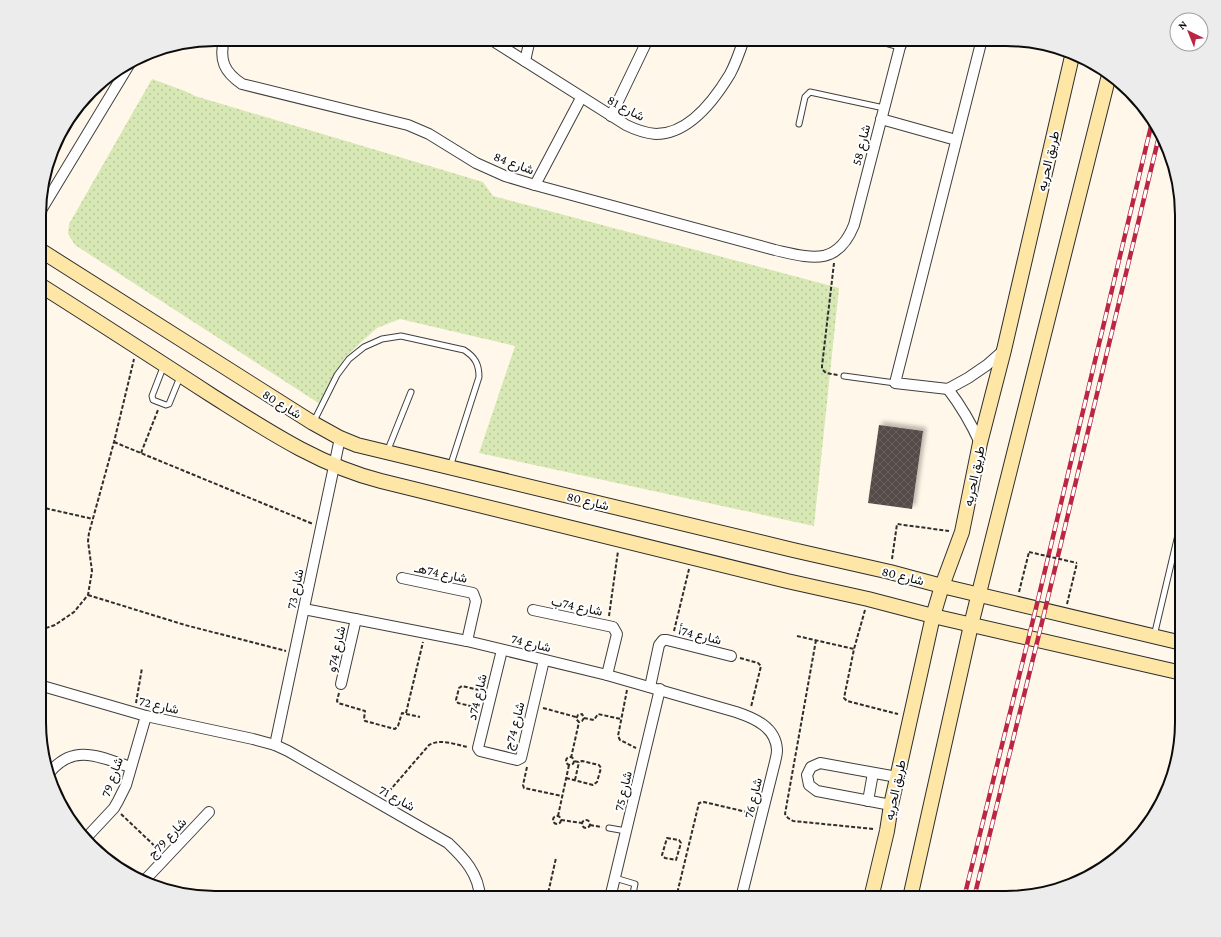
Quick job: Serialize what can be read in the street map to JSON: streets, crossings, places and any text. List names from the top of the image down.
{
  "streets": {
    "street": [
      "شارع 81",
      "شارع 58",
      "طريق الحريه",
      "شارع 84",
      "شارع 80",
      "شارع 74هـ",
      "شارع 73",
      "شارع 74ب",
      "شارع 74أ",
      "شارع 74",
      "شارع 74و",
      "شارع 74د",
      "شارع 72",
      "شارع 74ج",
      "شارع 79",
      "شارع 75",
      "شارع 71",
      "شارع 76",
      "شارع 79ج"
    ]
  },
  "crossings": [
    ["شارع 58", "شارع 84"],
    ["طريق الحريه", "شارع 80"],
    ["شارع 80", "شارع 73"],
    ["شارع 74هـ", "شارع 74"],
    ["شارع 73", "شارع 74"],
    ["شارع 73", "شارع 72"],
    ["شارع 73", "شارع 71"],
    ["شارع 74ب", "شارع 74"],
    ["شارع 74أ", "شارع 74"],
    ["شارع 74أ", "شارع 75"],
    ["شارع 74", "شارع 74و"],
    ["شارع 74", "شارع 74د"],
    ["شارع 74", "شارع 74ج"],
    ["شارع 74", "شارع 75"],
    ["شارع 74", "شارع 76"],
    ["شارع 74د", "شارع 74ج"],
    ["شارع 72", "شارع 79"],
    ["شارع 72", "شارع 71"]
  ],
  "north": "top left"
}
